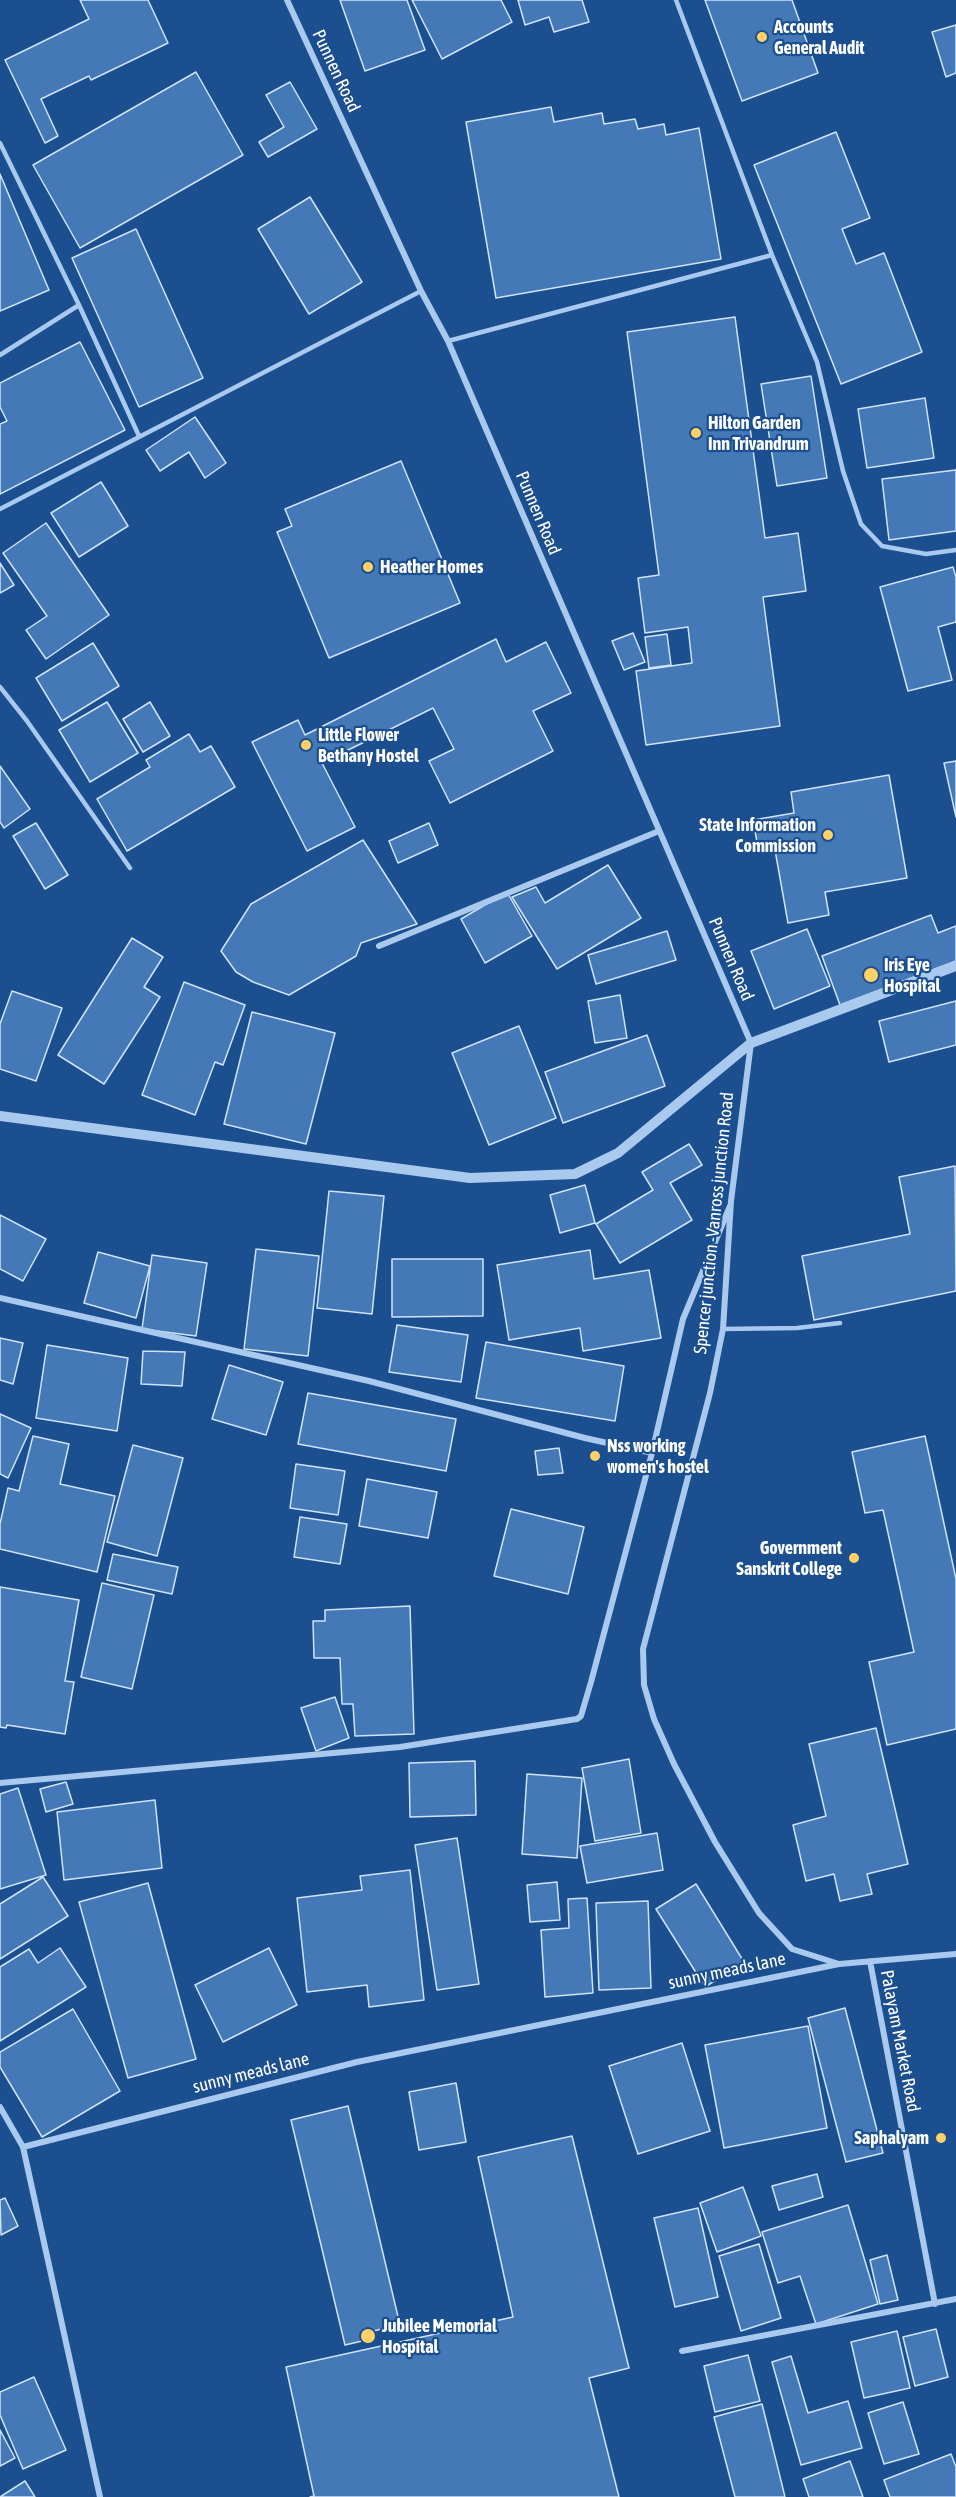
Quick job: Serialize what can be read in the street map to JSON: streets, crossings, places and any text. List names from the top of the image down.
{
  "streets": {
    "street": [
      "Punnen Road",
      "Spencer junction -Vanross junction Road",
      "sunny meads lane",
      "Palayam Market Road"
    ]
  },
  "crossings": [
    ["Punnen Road", "Spencer junction -Vanross junction Road"],
    ["Spencer junction -Vanross junction Road", "sunny meads lane"],
    ["Spencer junction -Vanross junction Road", "Palayam Market Road"]
  ],
  "places": [
    "Accounts General Audit",
    "Hilton Garden Inn Trivandrum",
    "Heather Homes",
    "Little Flower Bethany Hostel",
    "State Information Commission",
    "Iris Eye Hospital",
    "Nss working women's hostel",
    "Government Sanskrit College",
    "Saphalyam",
    "Jubilee Memorial Hospital"
  ]
}
